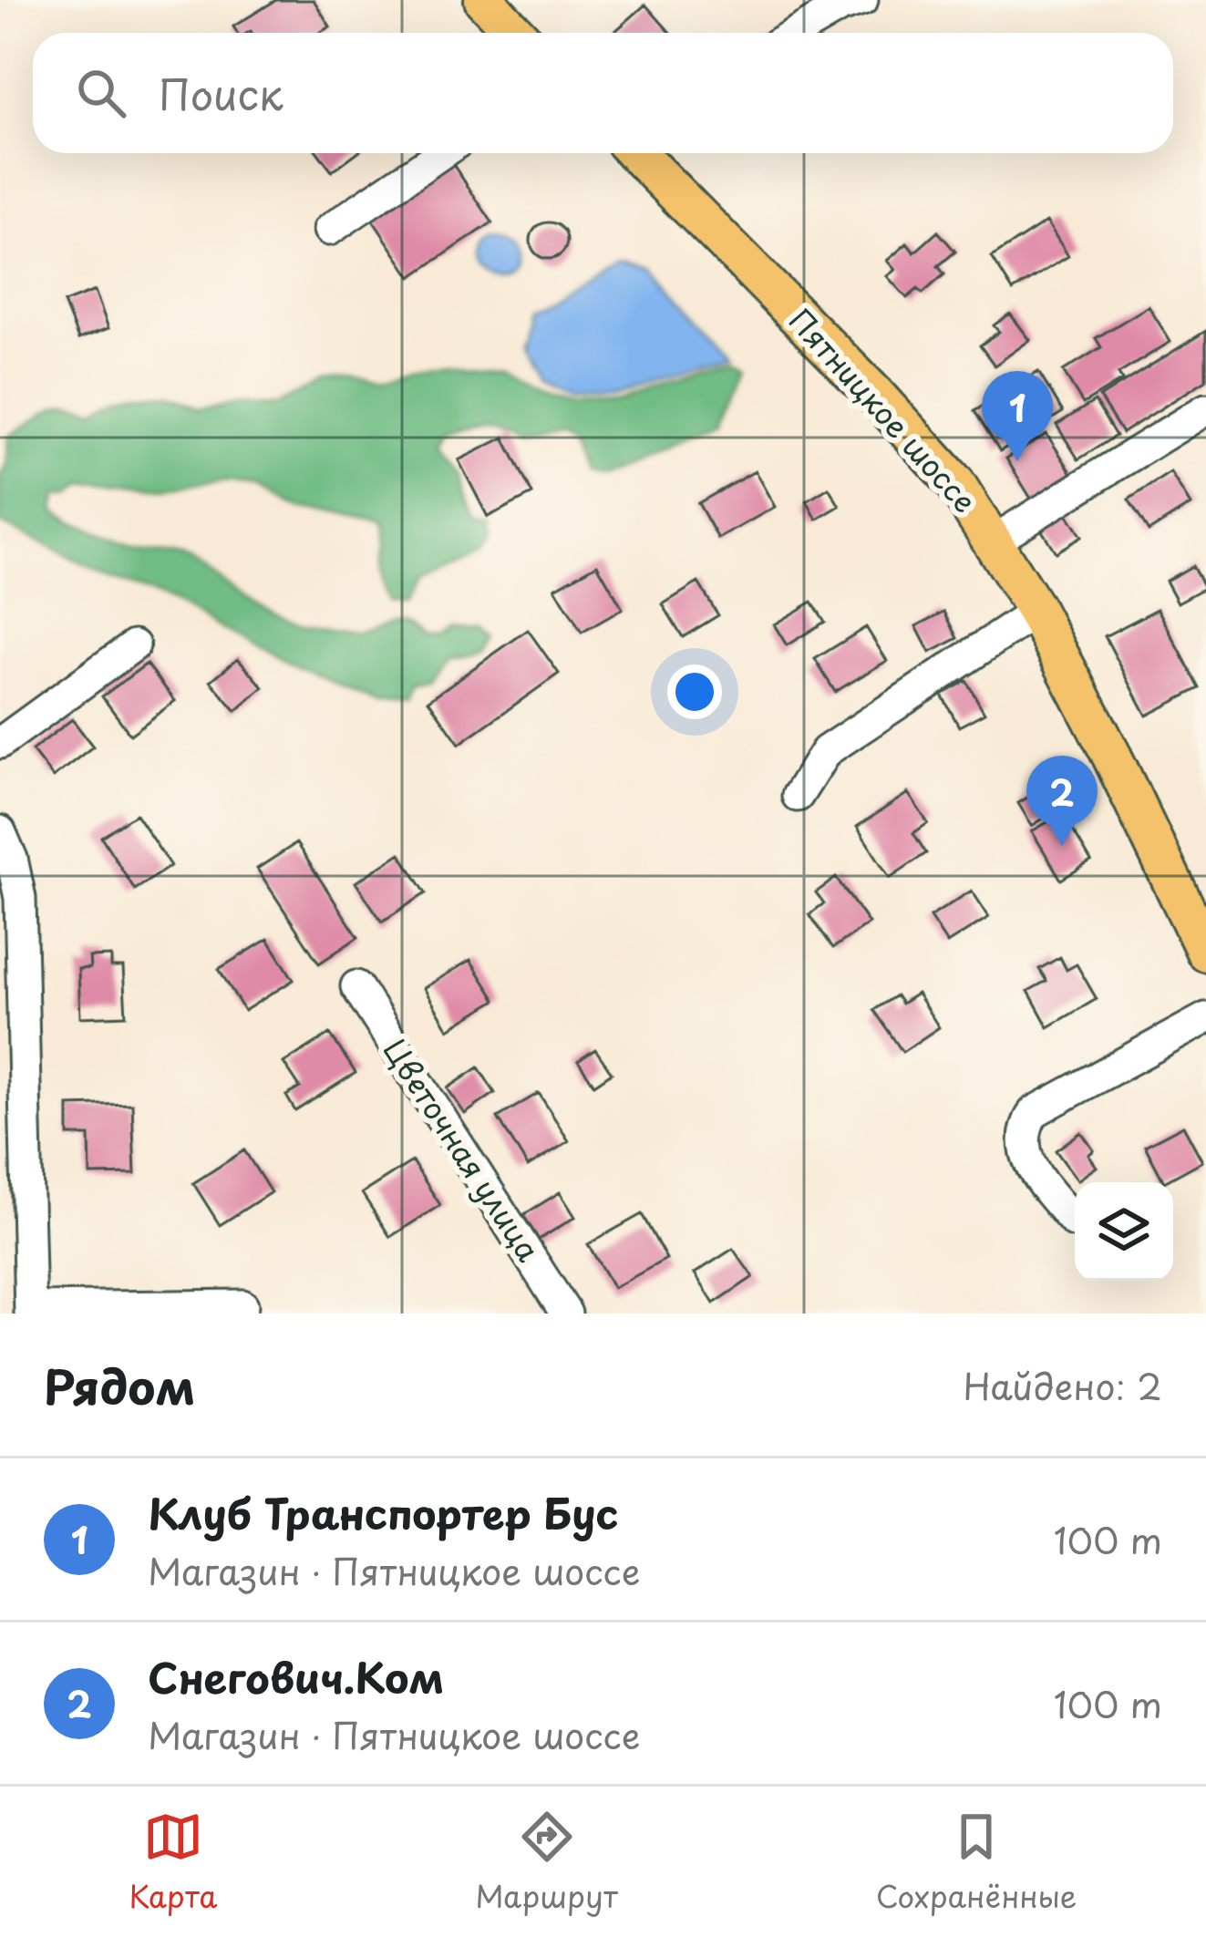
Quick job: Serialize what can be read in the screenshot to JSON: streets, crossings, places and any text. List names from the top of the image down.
{
  "streets": {
    "main road": ["Пятницкое шоссе"],
    "street": ["Цветочная улица"]
  },
  "page": {
    "search": "Поиск",
    "pins": ["1", "2"],
    "heading": ["Рядом", "Найдено: 2"],
    "list": [
      {
        "mark": "1",
        "name": "Клуб Транспортер Бус",
        "note": "Магазин · Пятницкое шоссе",
        "value": "100 m"
      },
      {
        "mark": "2",
        "name": "Снегович.Ком",
        "note": "Магазин · Пятницкое шоссе",
        "value": "100 m"
      }
    ],
    "nav": ["Карта", "Маршрут", "Сохранённые"]
  }
}
